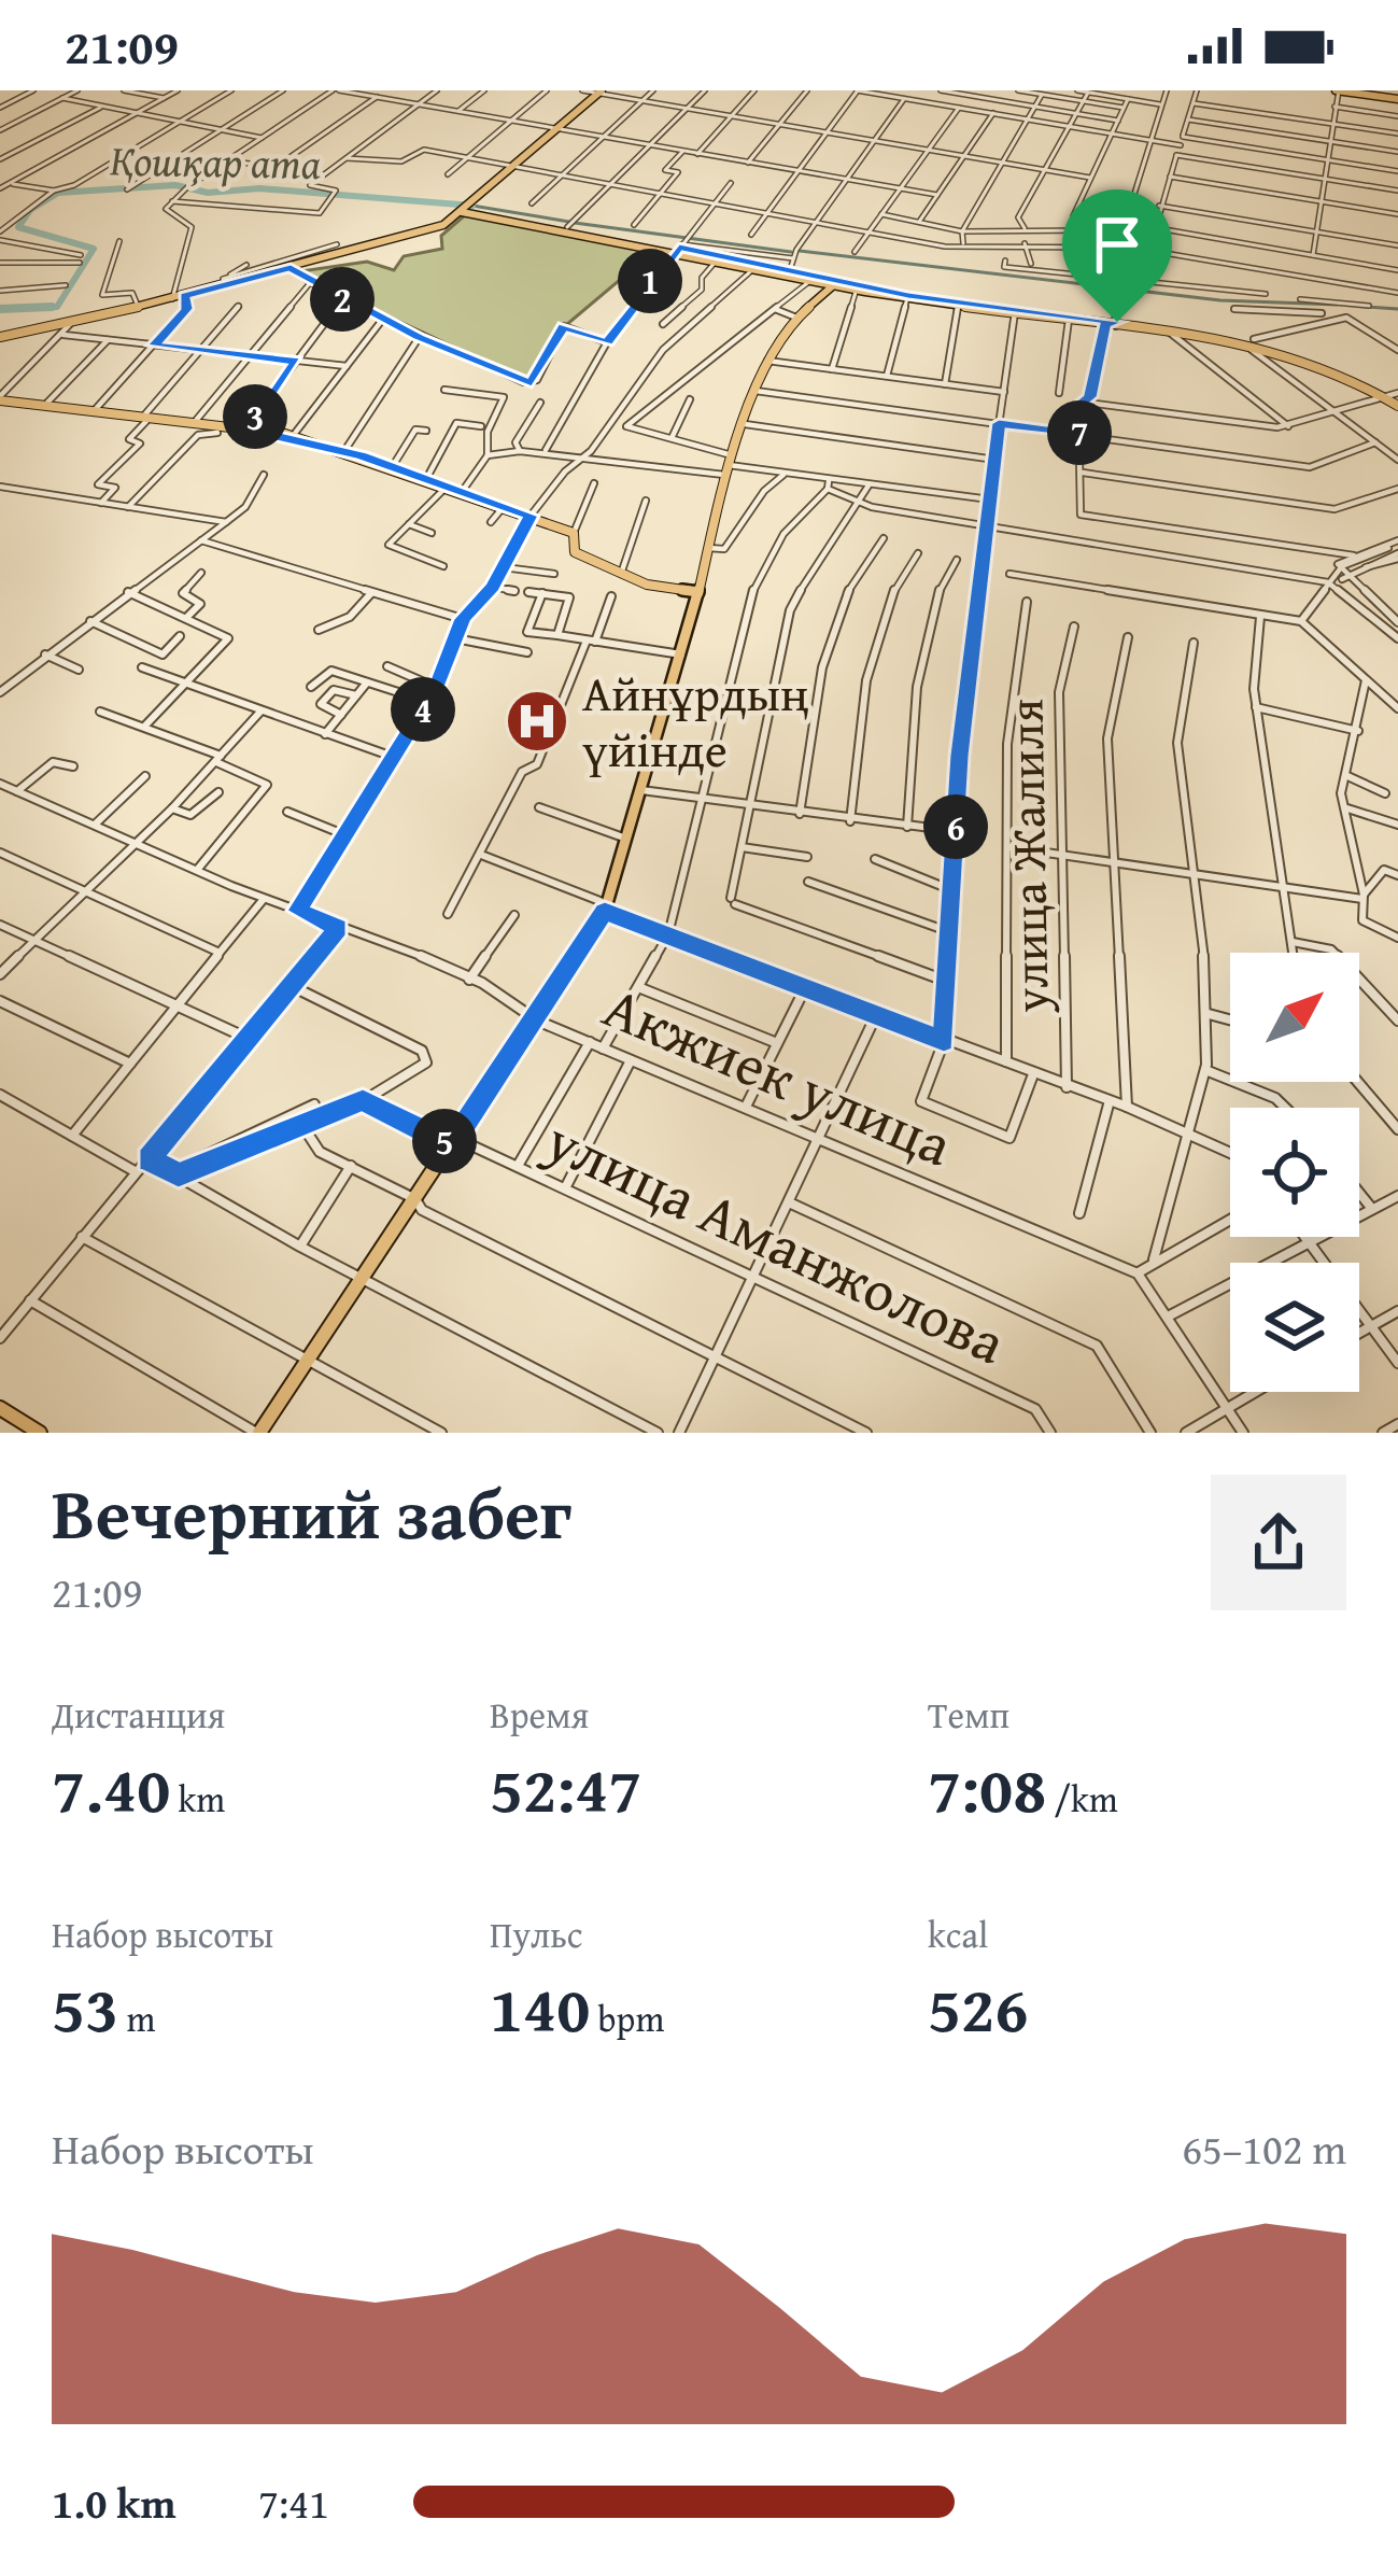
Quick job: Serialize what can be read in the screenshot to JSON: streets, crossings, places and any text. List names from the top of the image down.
{
  "streets": {
    "street": ["улица Жалиля", "Акжиек улица", "улица Аманжолова"]
  },
  "water": ["Қошқар ата"],
  "places": {
    "hospital": ["Айнұрдың үйінде"]
  },
  "north": "top right",
  "page": {
    "status": "21:09",
    "pins": [
      "1",
      "2",
      "3",
      "7",
      "4",
      "6",
      "5"
    ],
    "heading": ["Вечерний забег", "21:09"],
    "stats": [
      ["Дистанция", "7.40 km"],
      ["Время", "52:47"],
      ["Темп", "7:08 /km"],
      ["Набор высоты", "53 m"],
      ["Пульс", "140 bpm"],
      ["kcal", "526"]
    ],
    "chart": ["Набор высоты", "65–102 m"],
    "list": [
      {
        "name": "1.0 km",
        "note": "7:41"
      }
    ]
  }
}
